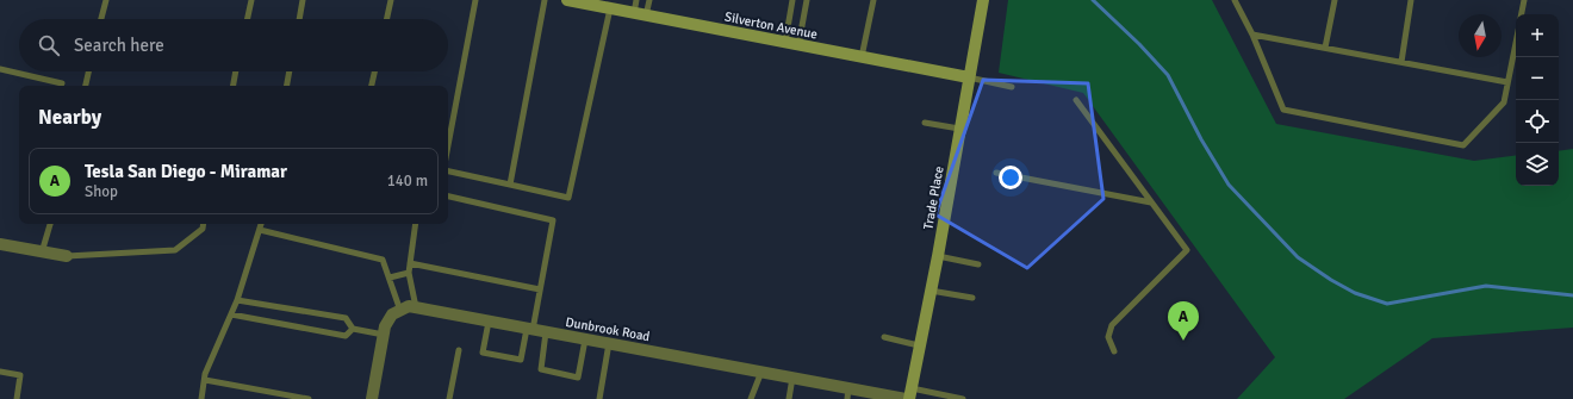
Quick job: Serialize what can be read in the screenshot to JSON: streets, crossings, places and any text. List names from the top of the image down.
{
  "streets": {
    "street": ["Silverton Avenue", "Trade Place", "Dunbrook Road"]
  },
  "crossings": [
    ["Silverton Avenue", "Trade Place"],
    ["Trade Place", "Dunbrook Road"]
  ],
  "north": "bottom",
  "page": {
    "map_buttons": ["+", "−"],
    "search": "Search here",
    "heading": "Nearby",
    "list": [
      {
        "mark": "A",
        "name": "Tesla San Diego - Miramar",
        "note": "Shop",
        "value": "140 m"
      }
    ],
    "pins": "A"
  }
}
